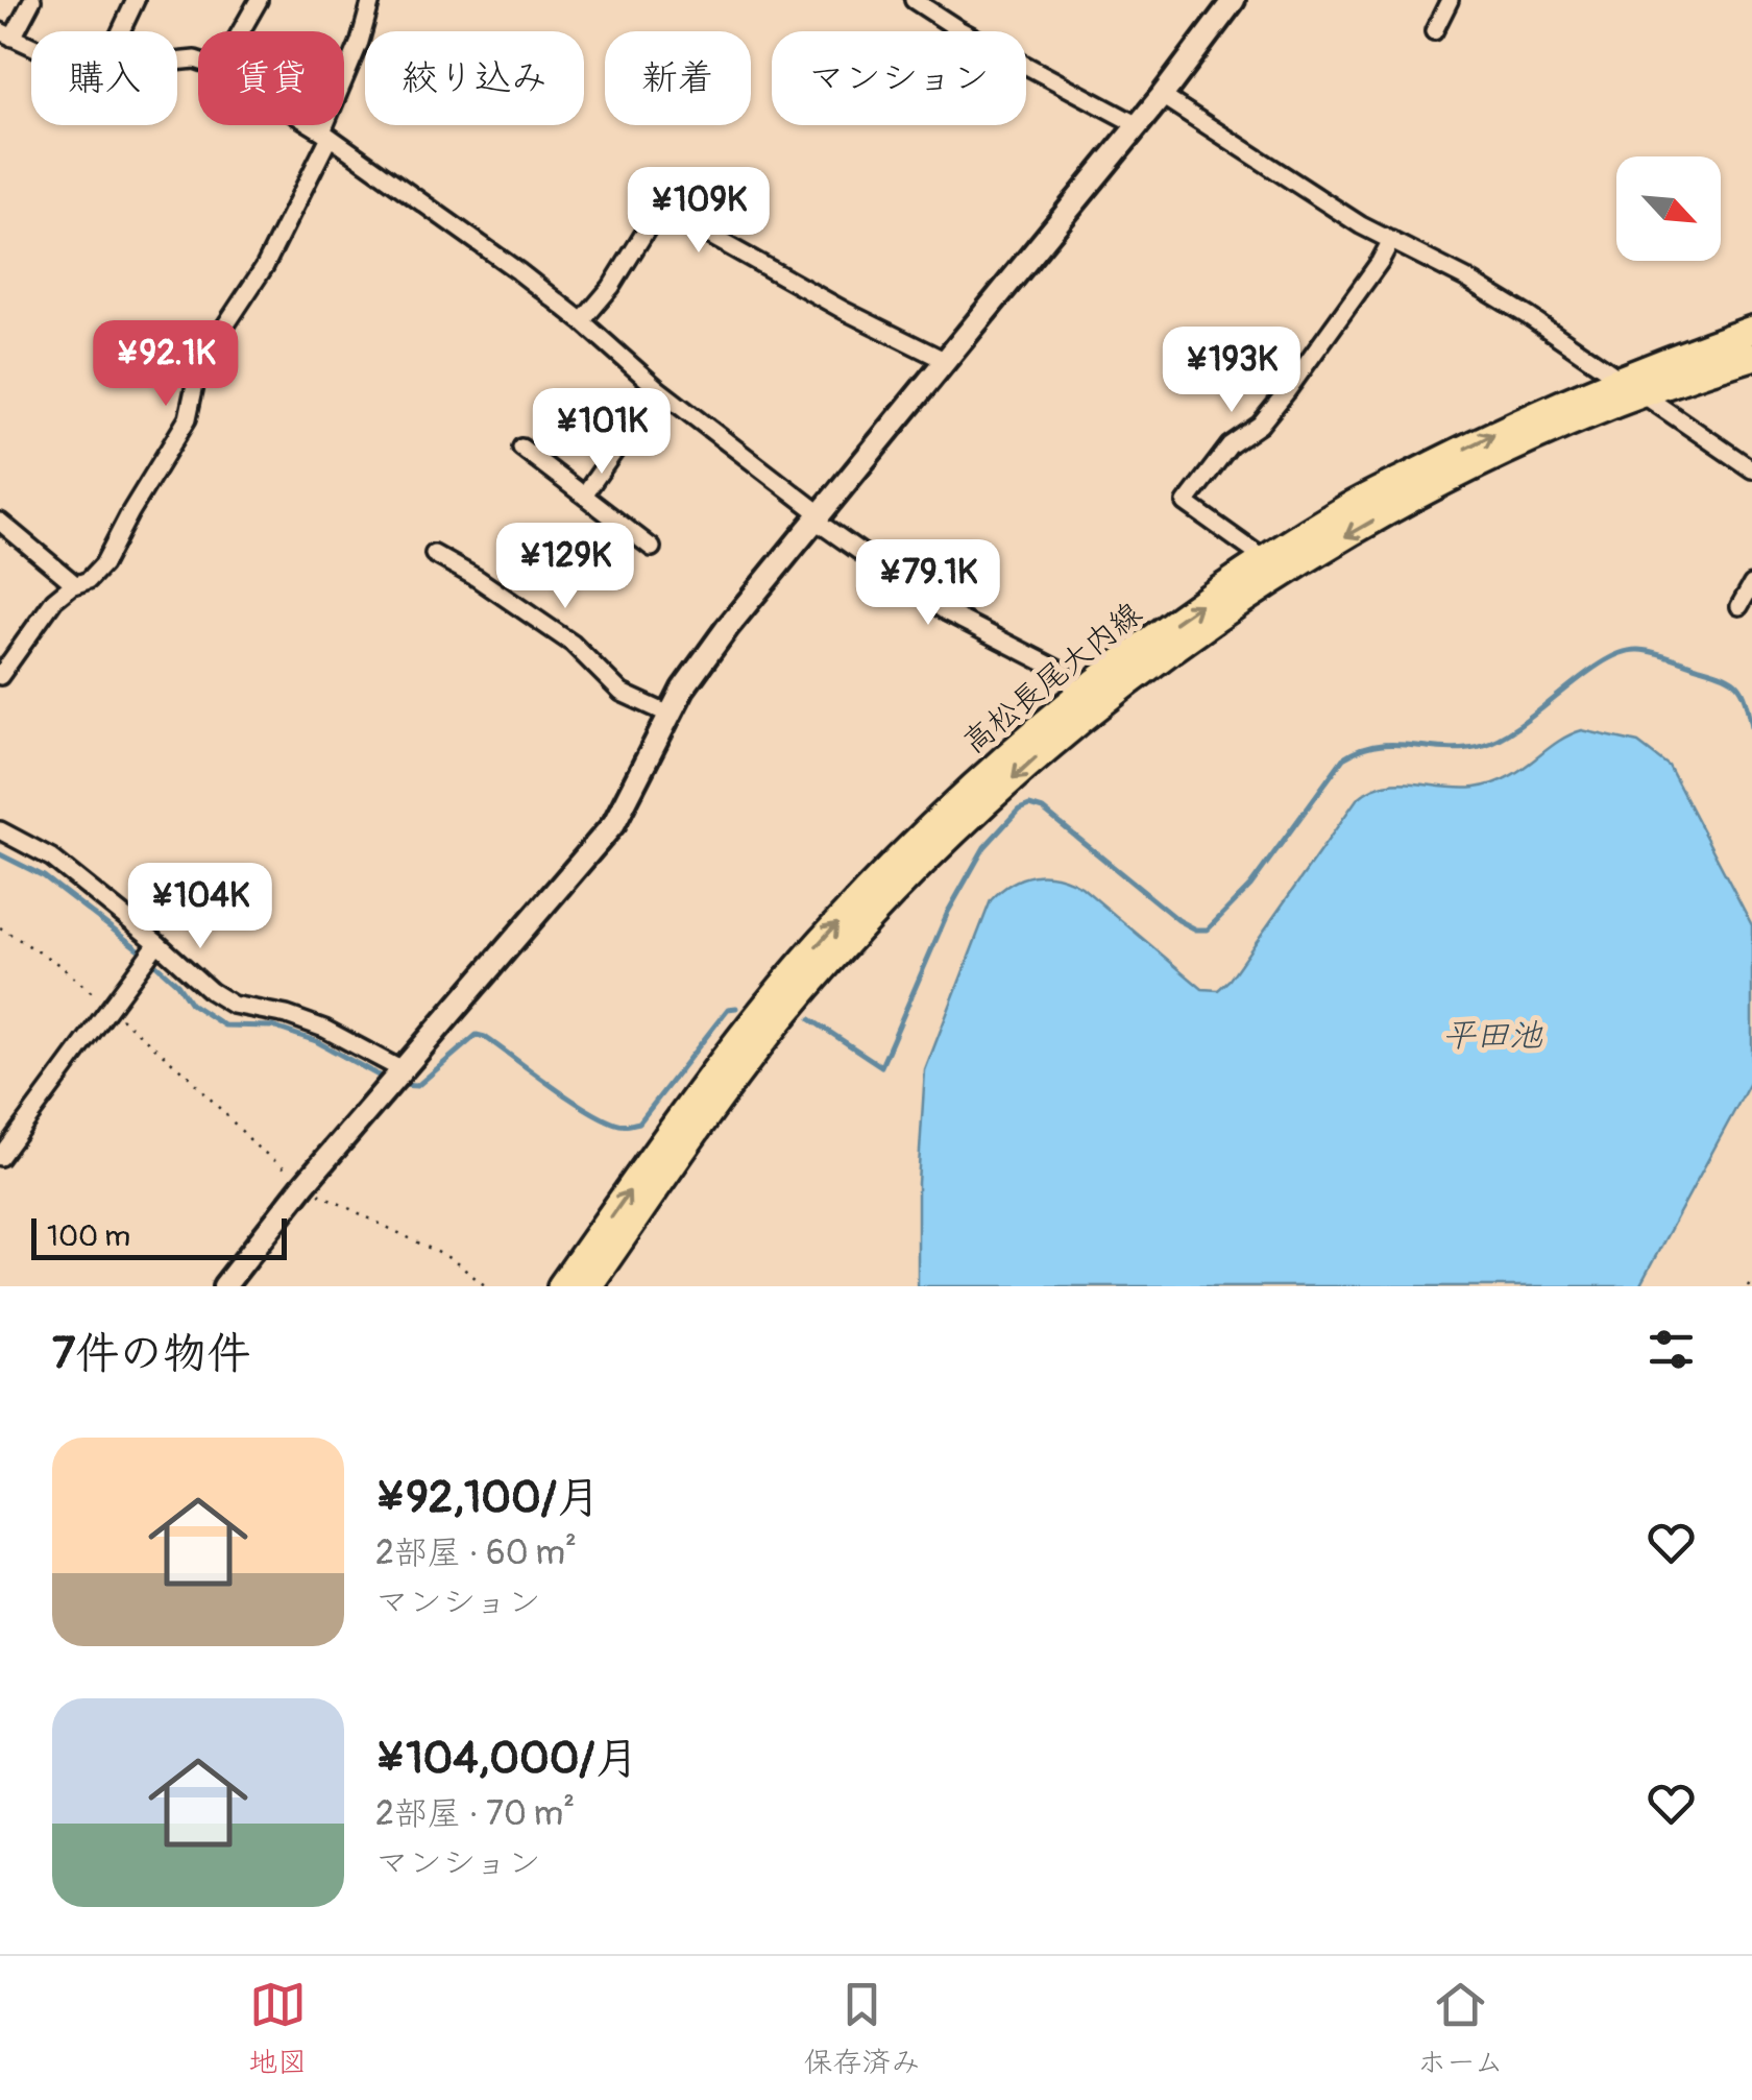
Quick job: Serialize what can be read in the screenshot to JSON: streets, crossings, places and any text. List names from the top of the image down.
{
  "streets": {
    "main road": ["高松長尾大内線"]
  },
  "water": ["平田池"],
  "scale_bar": "100 m",
  "north": "bottom right",
  "page": {
    "chip": [
      "購入",
      "賃貸",
      "絞り込み",
      "新着",
      "マンション"
    ],
    "price": [
      "¥109K",
      "¥92.1K",
      "¥193K",
      "¥101K",
      "¥129K",
      "¥79.1K",
      "¥104K"
    ],
    "scale": "100 m",
    "heading": "7件の物件",
    "list": [
      {
        "name": "¥92,100/月",
        "note": "2部屋 · 60 m² · マンション"
      },
      {
        "name": "¥104,000/月",
        "note": "2部屋 · 70 m² · マンション"
      }
    ],
    "tabs": ["地図", "保存済み", "ホーム"]
  }
}
